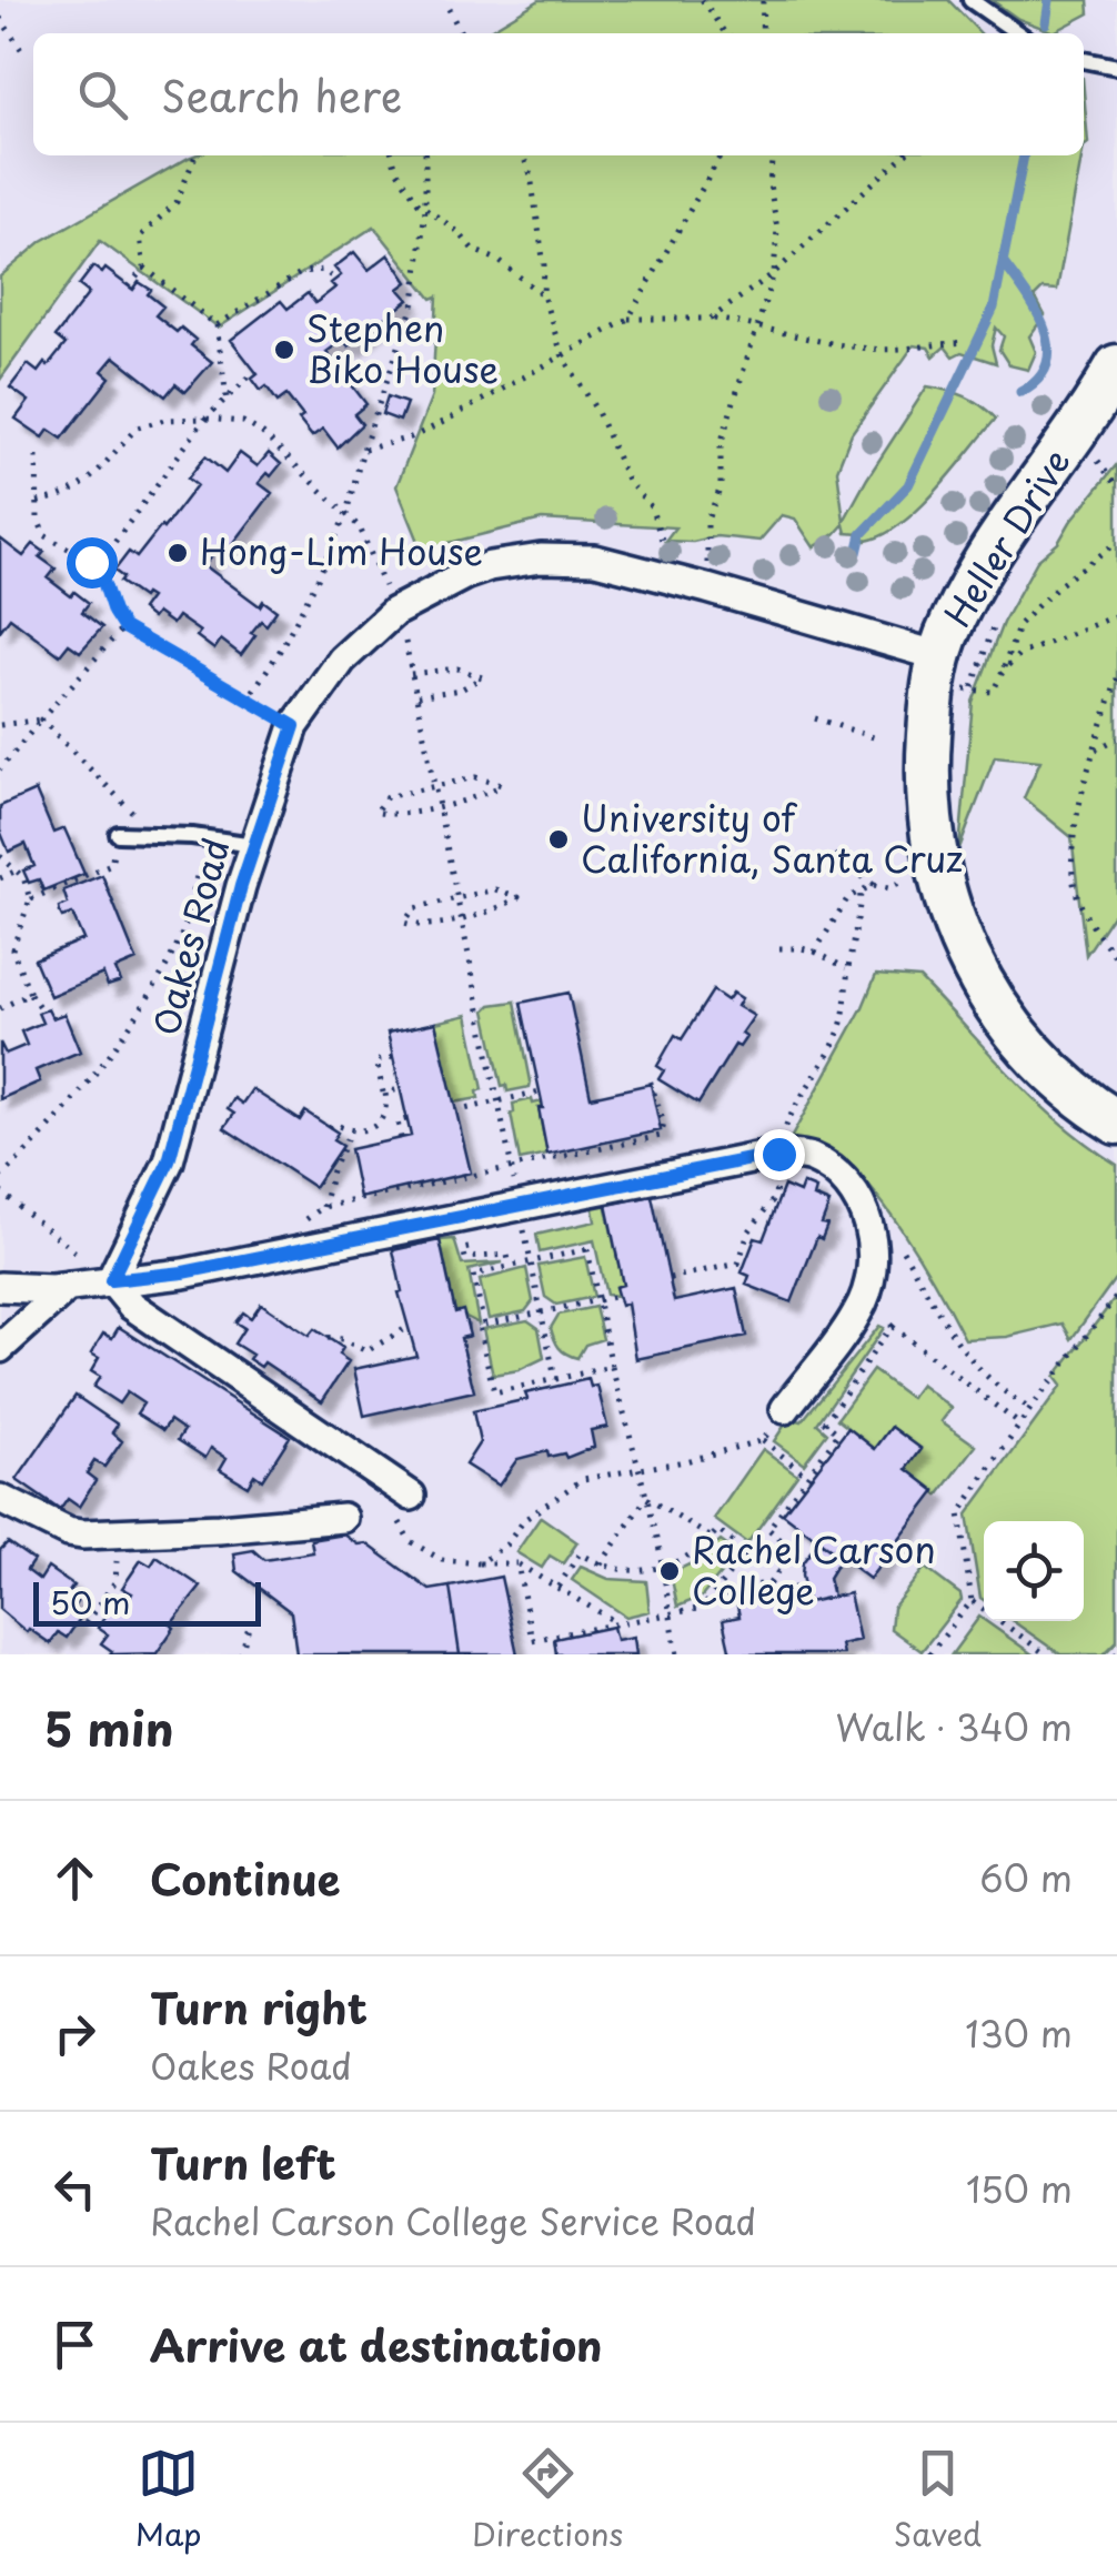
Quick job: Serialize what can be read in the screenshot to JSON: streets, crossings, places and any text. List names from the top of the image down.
{
  "streets": {
    "main road": ["Heller Drive"],
    "street": ["Oakes Road"]
  },
  "crossings": [
    ["Heller Drive", "Oakes Road"]
  ],
  "places": [
    "Stephen Biko House",
    "Hong-Lim House",
    "University of California, Santa Cruz",
    "Rachel Carson College"
  ],
  "scale_bar": "50 m",
  "page": {
    "search": "Search here",
    "scale": "50 m",
    "heading": ["5 min", "Walk · 340 m"],
    "list": [
      ["Continue", "60 m"],
      ["Turn right", "Oakes Road", "130 m"],
      ["Turn left", "Rachel Carson College Service Road", "150 m"],
      "Arrive at destination"
    ],
    "nav": ["Map", "Directions", "Saved"]
  }
}
